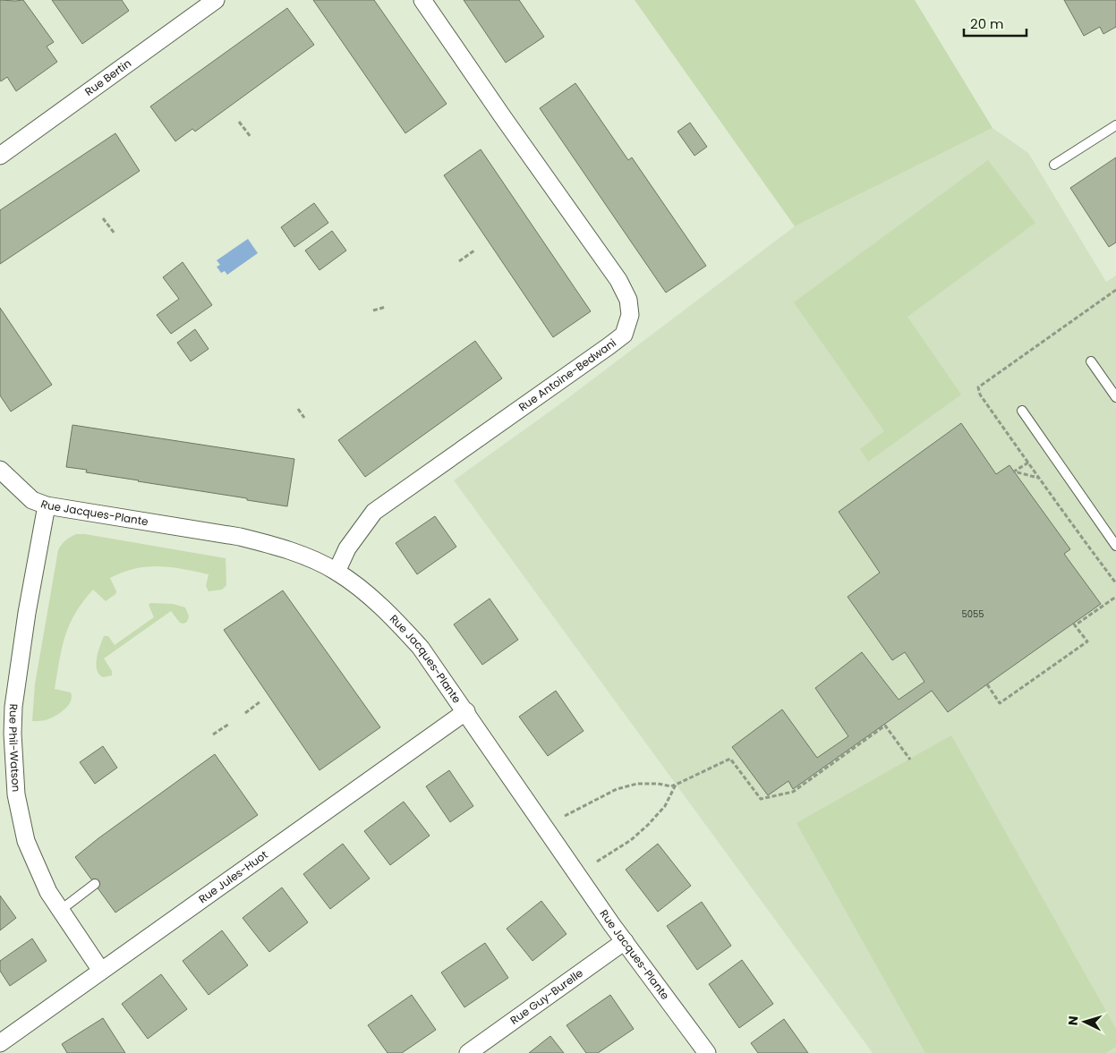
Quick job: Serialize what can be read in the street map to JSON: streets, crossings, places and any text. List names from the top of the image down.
{
  "streets": {
    "street": [
      "Rue Bertin",
      "Rue Antoine-Bedwani",
      "Rue Jacques-Plante",
      "Rue Phil-Watson",
      "Rue Jules-Huot",
      "Rue Guy-Burelle"
    ]
  },
  "crossings": [
    ["Rue Antoine-Bedwani", "Rue Jacques-Plante"],
    ["Rue Jacques-Plante", "Rue Phil-Watson"],
    ["Rue Jacques-Plante", "Rue Jules-Huot"],
    ["Rue Jacques-Plante", "Rue Guy-Burelle"],
    ["Rue Phil-Watson", "Rue Jules-Huot"]
  ],
  "house_numbers": ["5055"],
  "scale_bar": "20 m",
  "north": "left"
}
